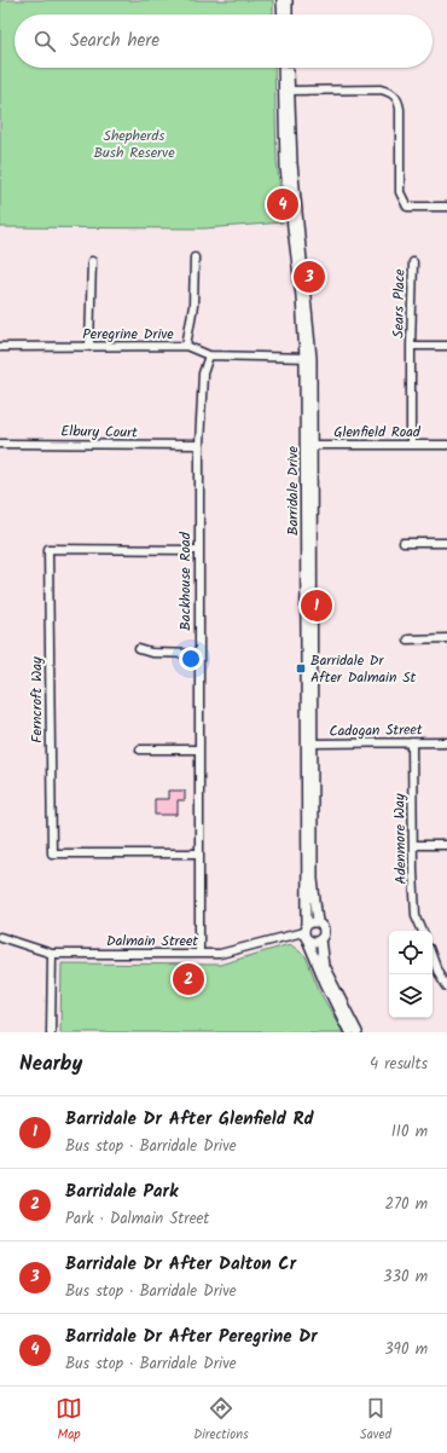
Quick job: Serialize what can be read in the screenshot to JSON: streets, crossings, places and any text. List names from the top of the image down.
{
  "streets": {
    "street": [
      "Sears Place",
      "Peregrine Drive",
      "Elbury Court",
      "Glenfield Road",
      "Barridale Drive",
      "Backhouse Road",
      "Ferncroft Way",
      "Cadogan Street",
      "Adenmore Way",
      "Dalmain Street"
    ]
  },
  "crossings": [
    ["Sears Place", "Glenfield Road"],
    ["Peregrine Drive", "Barridale Drive"],
    ["Peregrine Drive", "Backhouse Road"],
    ["Elbury Court", "Backhouse Road"],
    ["Glenfield Road", "Barridale Drive"],
    ["Barridale Drive", "Cadogan Street"],
    ["Barridale Drive", "Dalmain Street"],
    ["Backhouse Road", "Ferncroft Way"],
    ["Backhouse Road", "Dalmain Street"],
    ["Cadogan Street", "Adenmore Way"]
  ],
  "parks": ["Shepherds Bush Reserve"],
  "places": {
    "transit": ["Barridale Dr After Dalmain St"]
  },
  "page": {
    "search": "Search here",
    "pins": [
      "4",
      "3",
      "1",
      "2"
    ],
    "heading": ["Nearby", "4 results"],
    "list": [
      {
        "mark": "1",
        "name": "Barridale Dr After Glenfield Rd",
        "note": "Bus stop · Barridale Drive",
        "value": "110 m"
      },
      {
        "mark": "2",
        "name": "Barridale Park",
        "note": "Park · Dalmain Street",
        "value": "270 m"
      },
      {
        "mark": "3",
        "name": "Barridale Dr After Dalton Cr",
        "note": "Bus stop · Barridale Drive",
        "value": "330 m"
      },
      {
        "mark": "4",
        "name": "Barridale Dr After Peregrine Dr",
        "note": "Bus stop · Barridale Drive",
        "value": "390 m"
      }
    ],
    "nav": ["Map", "Directions", "Saved"]
  }
}
